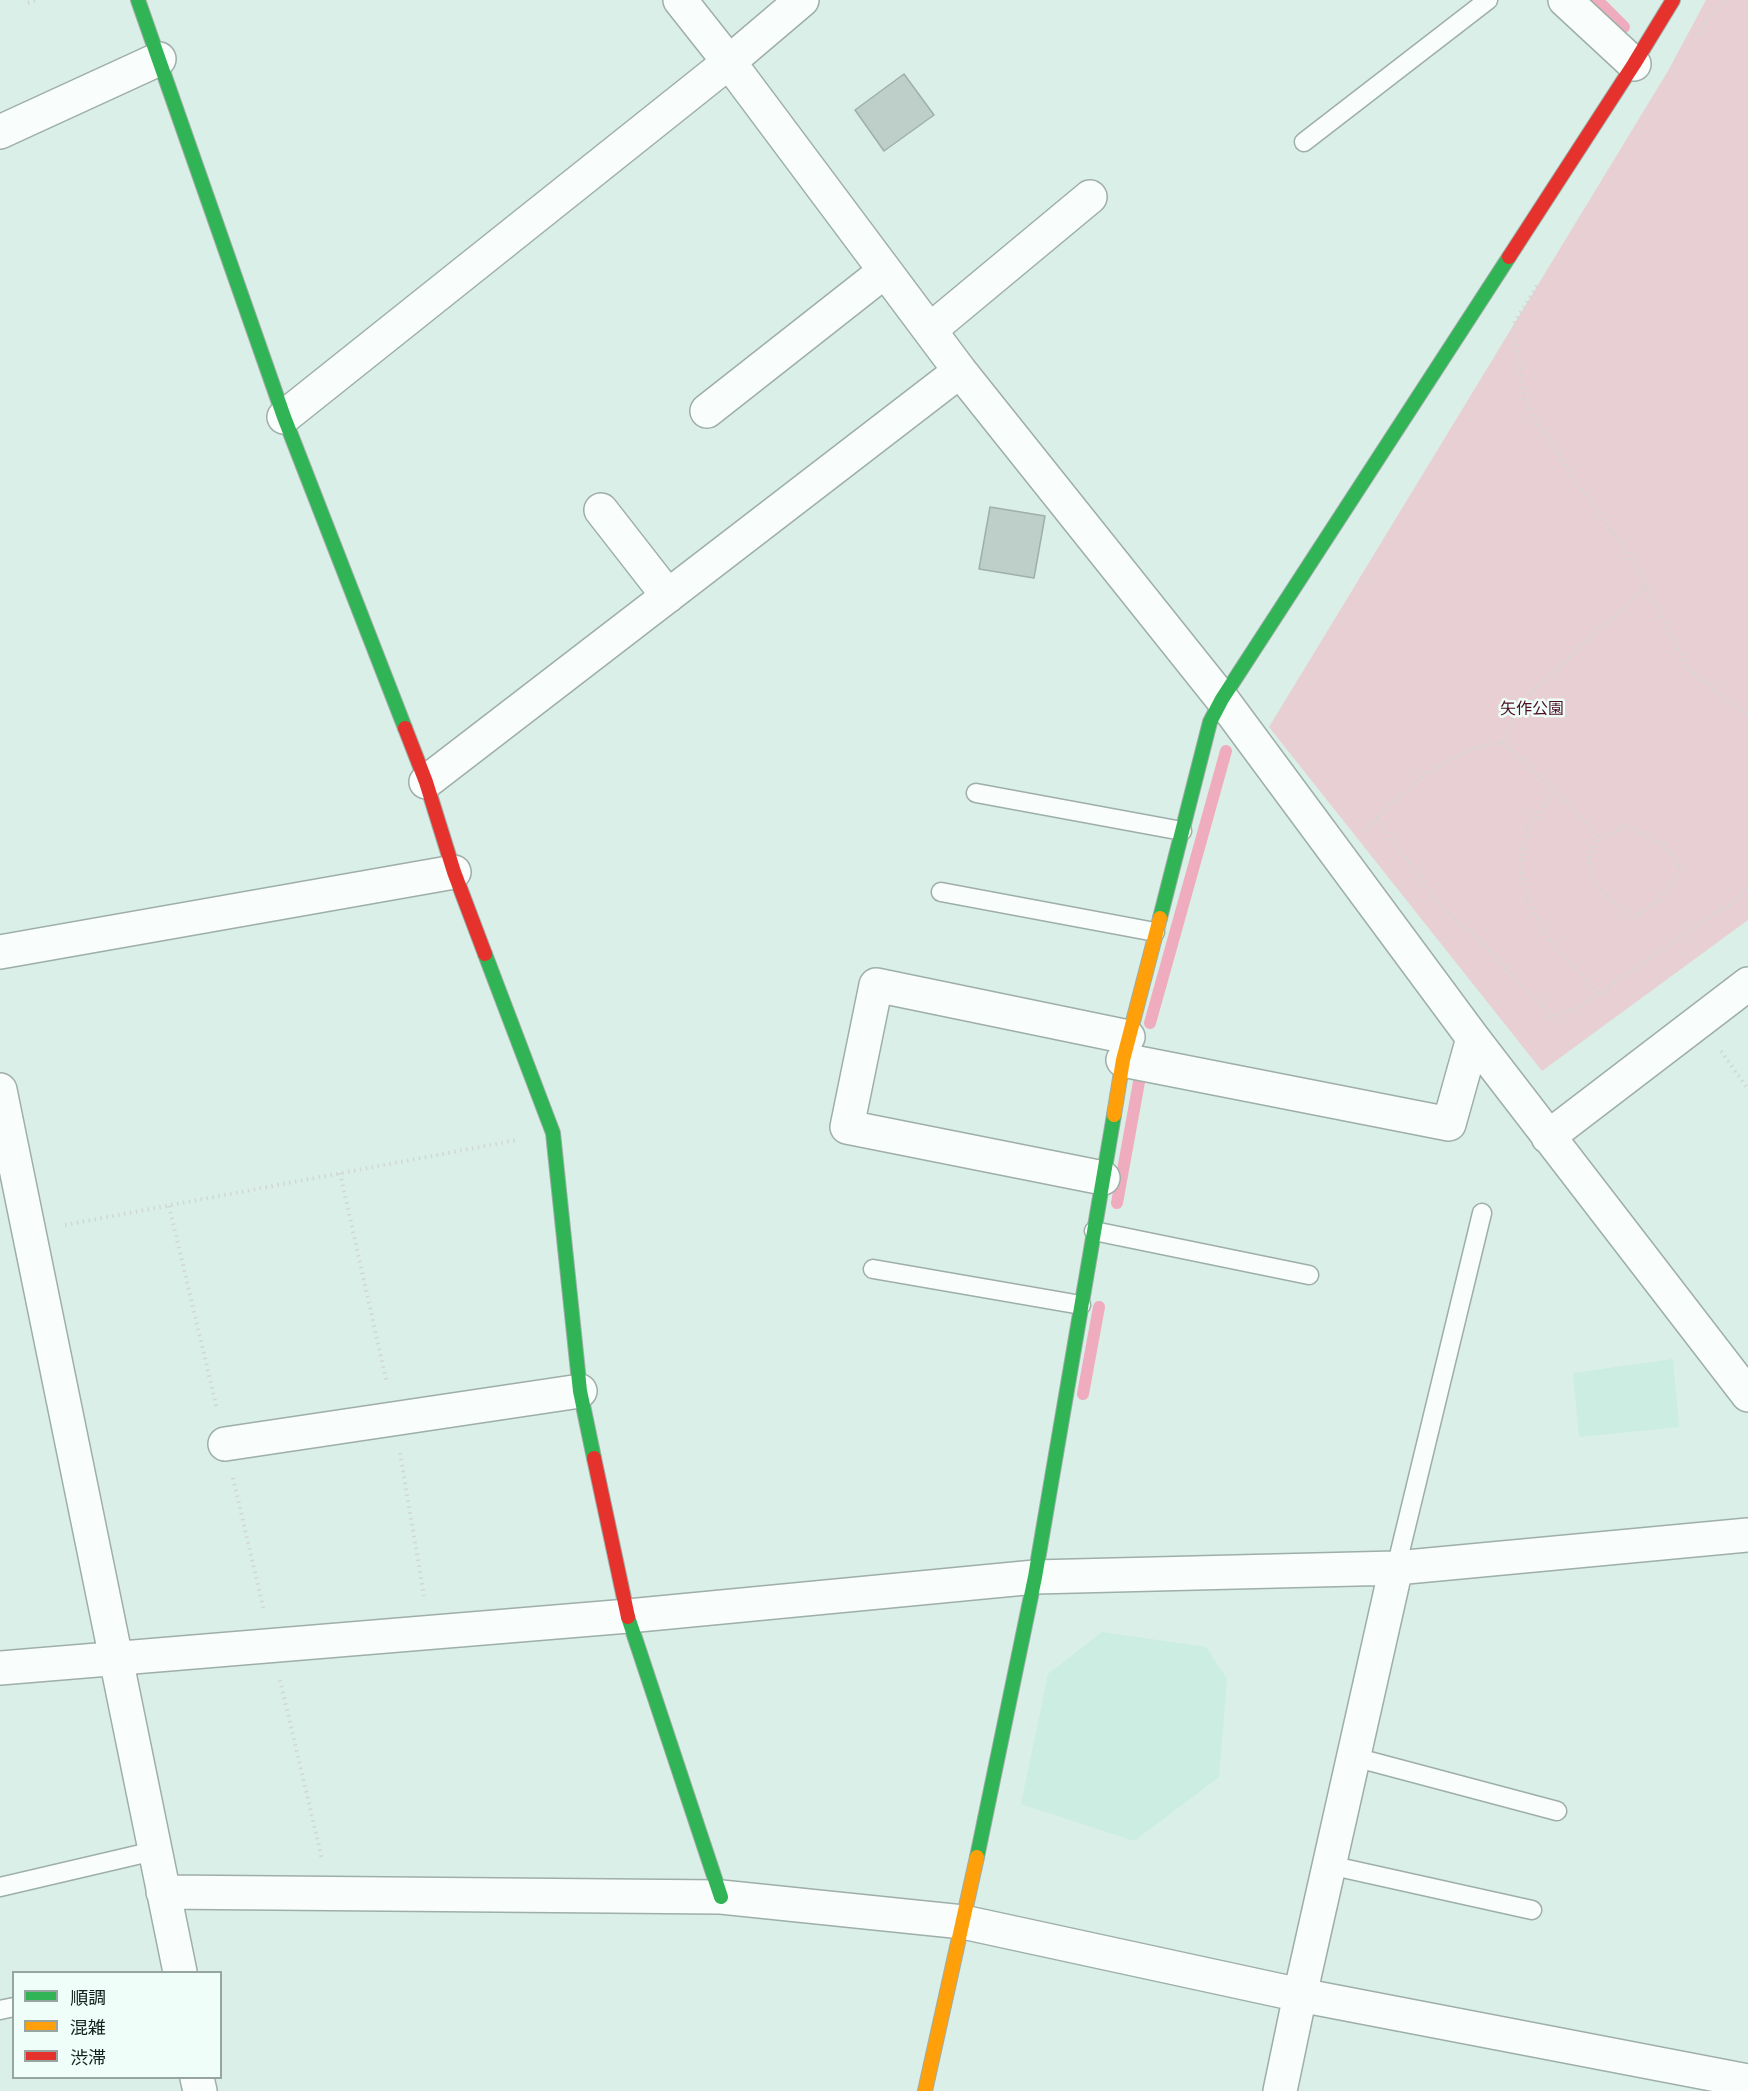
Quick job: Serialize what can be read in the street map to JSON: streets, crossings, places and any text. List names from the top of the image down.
{
  "parks": ["矢作公園"],
  "legend": ["順調", "混雑", "渋滞"]
}
